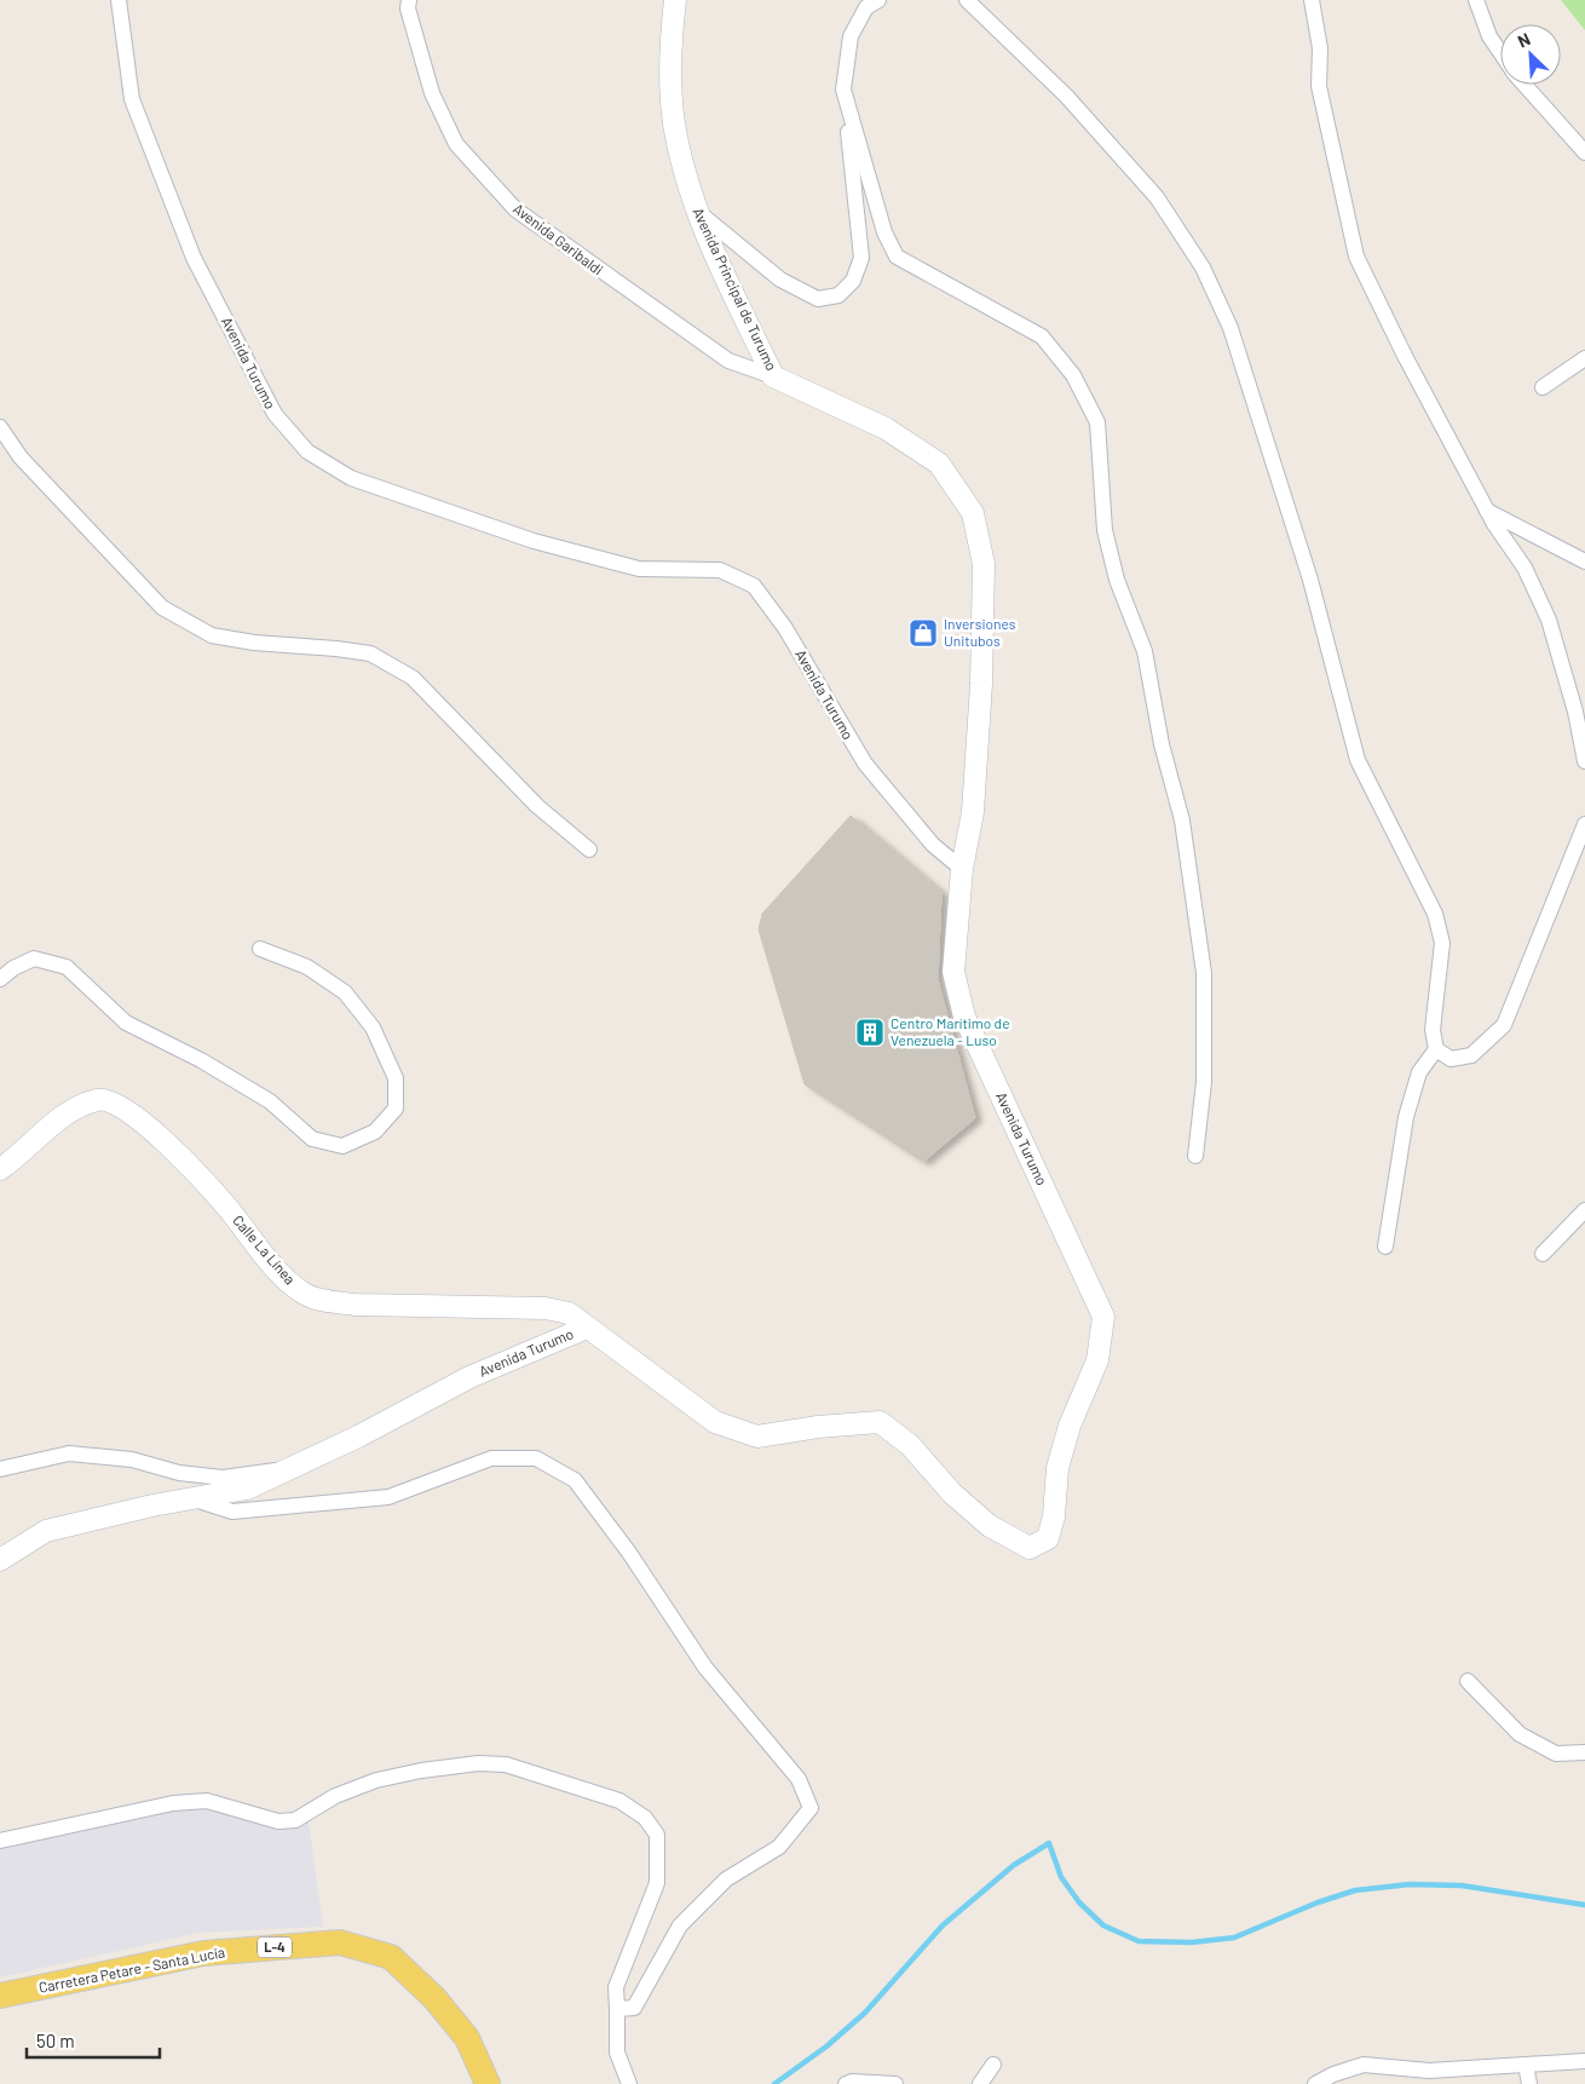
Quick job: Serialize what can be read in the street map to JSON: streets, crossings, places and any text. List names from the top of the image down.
{
  "streets": {
    "main road": ["L-4", "Carretera Petare - Santa Lucía"],
    "street": [
      "Avenida Garibaldi",
      "Avenida Principal de Turumo",
      "Avenida Turumo",
      "Calle La Línea"
    ]
  },
  "crossings": [
    ["Avenida Garibaldi", "Avenida Principal de Turumo"],
    ["Avenida Principal de Turumo", "Avenida Turumo"],
    ["Avenida Turumo", "Calle La Línea"]
  ],
  "places": {
    "shop": ["Inversiones Unitubos"],
    "building": ["Centro Marítimo de Venezuela - Luso"]
  },
  "scale_bar": "50 m",
  "north": "top left"
}
